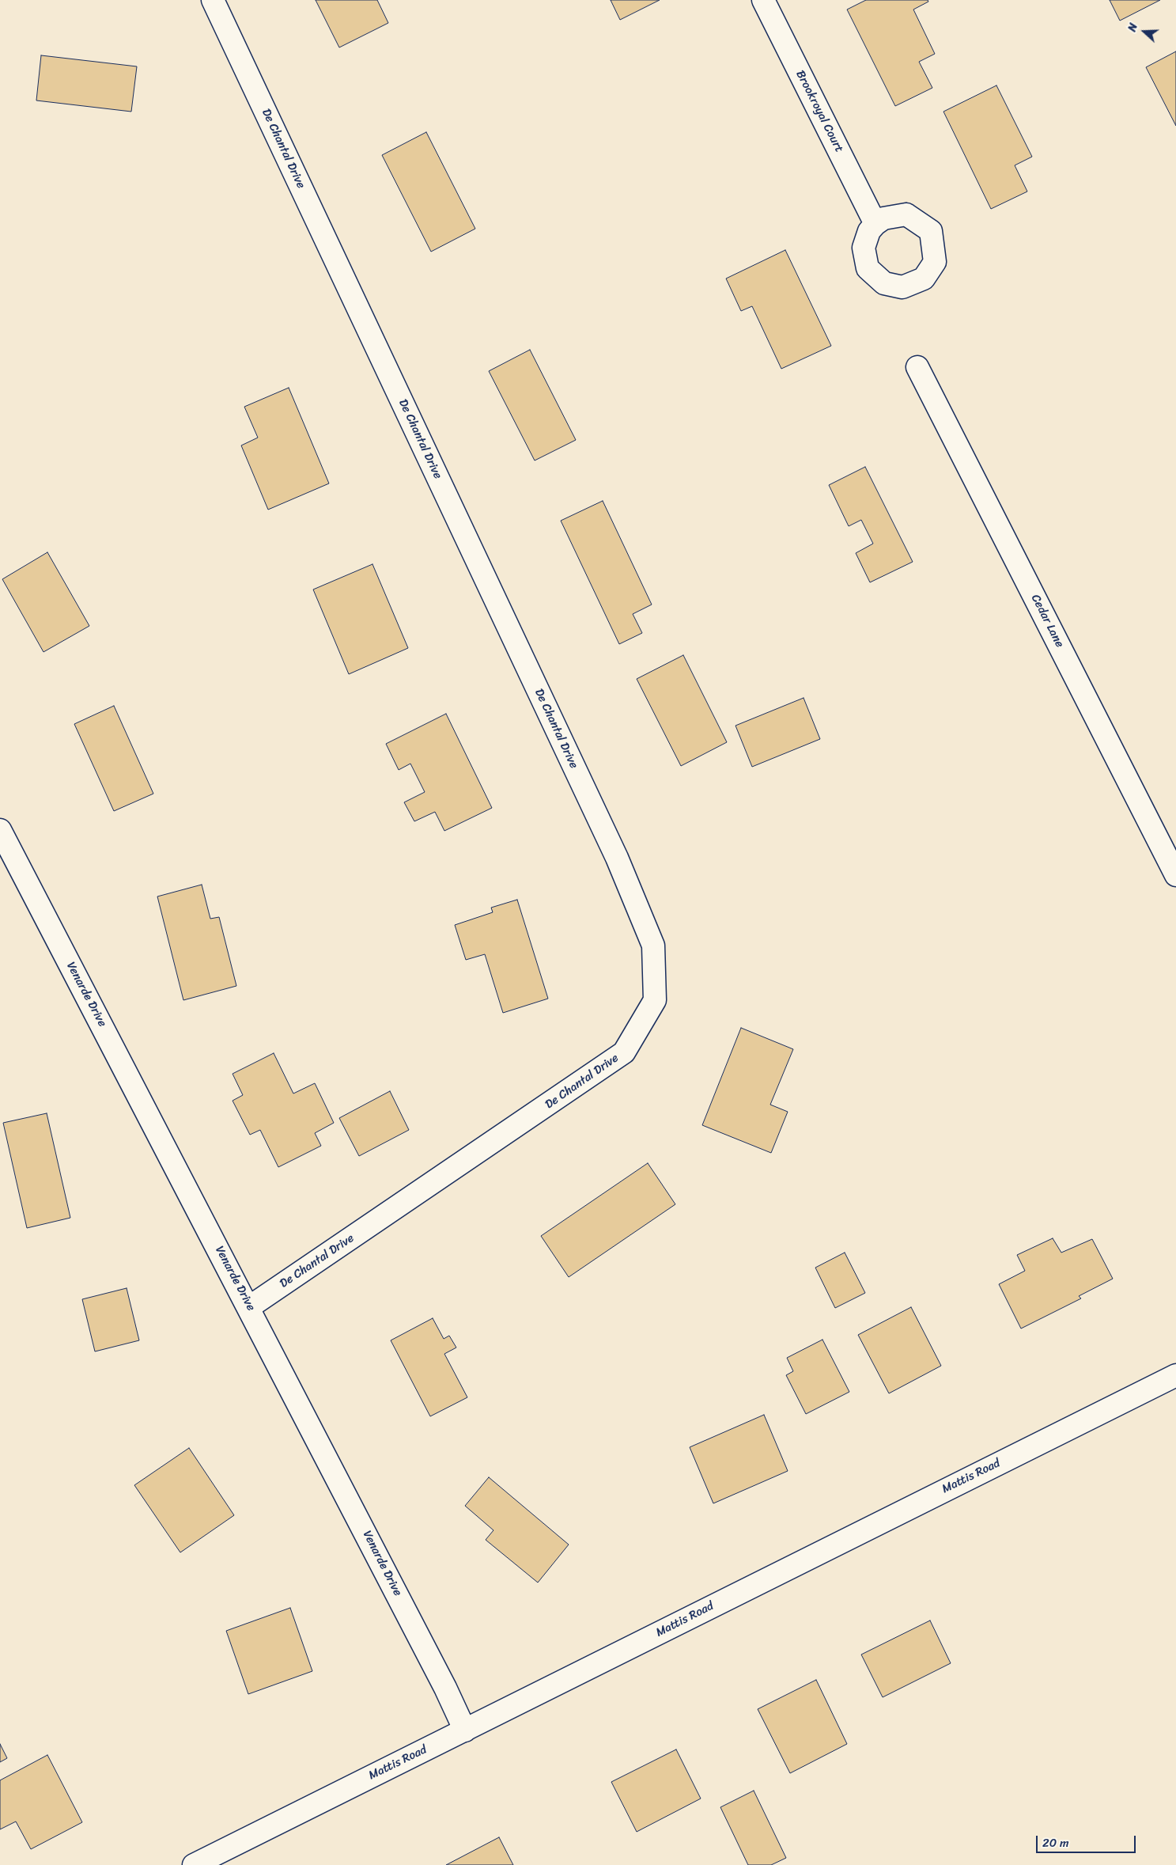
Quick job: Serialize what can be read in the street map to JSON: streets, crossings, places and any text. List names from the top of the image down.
{
  "streets": {
    "street": [
      "Brookroyal Court",
      "De Chantal Drive",
      "Cedar Lane",
      "Venarde Drive",
      "Mattis Road"
    ]
  },
  "crossings": [
    ["De Chantal Drive", "Venarde Drive"],
    ["Venarde Drive", "Mattis Road"]
  ],
  "scale_bar": "20 m",
  "north": "left"
}
